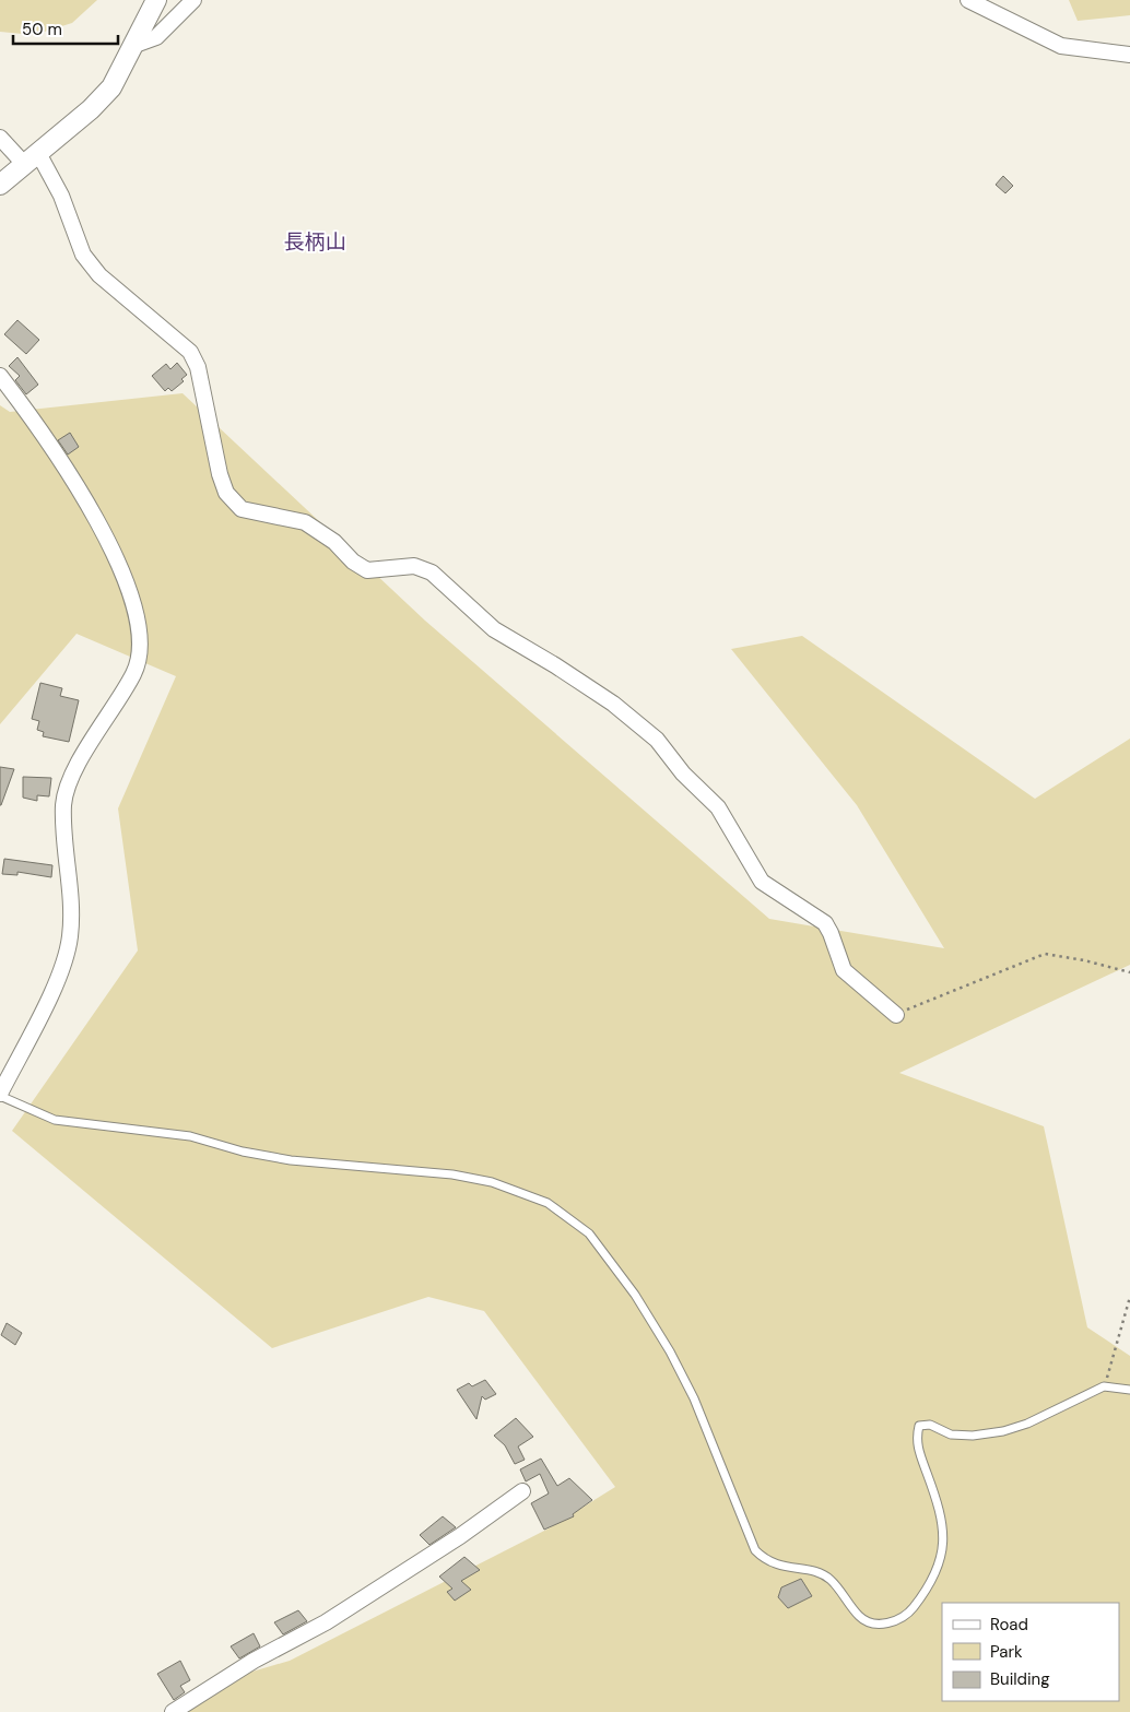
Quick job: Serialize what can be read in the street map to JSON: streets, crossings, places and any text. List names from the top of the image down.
{
  "districts": ["長柄山"],
  "legend": ["Road", "Park", "Building"],
  "scale_bar": "50 m"
}
